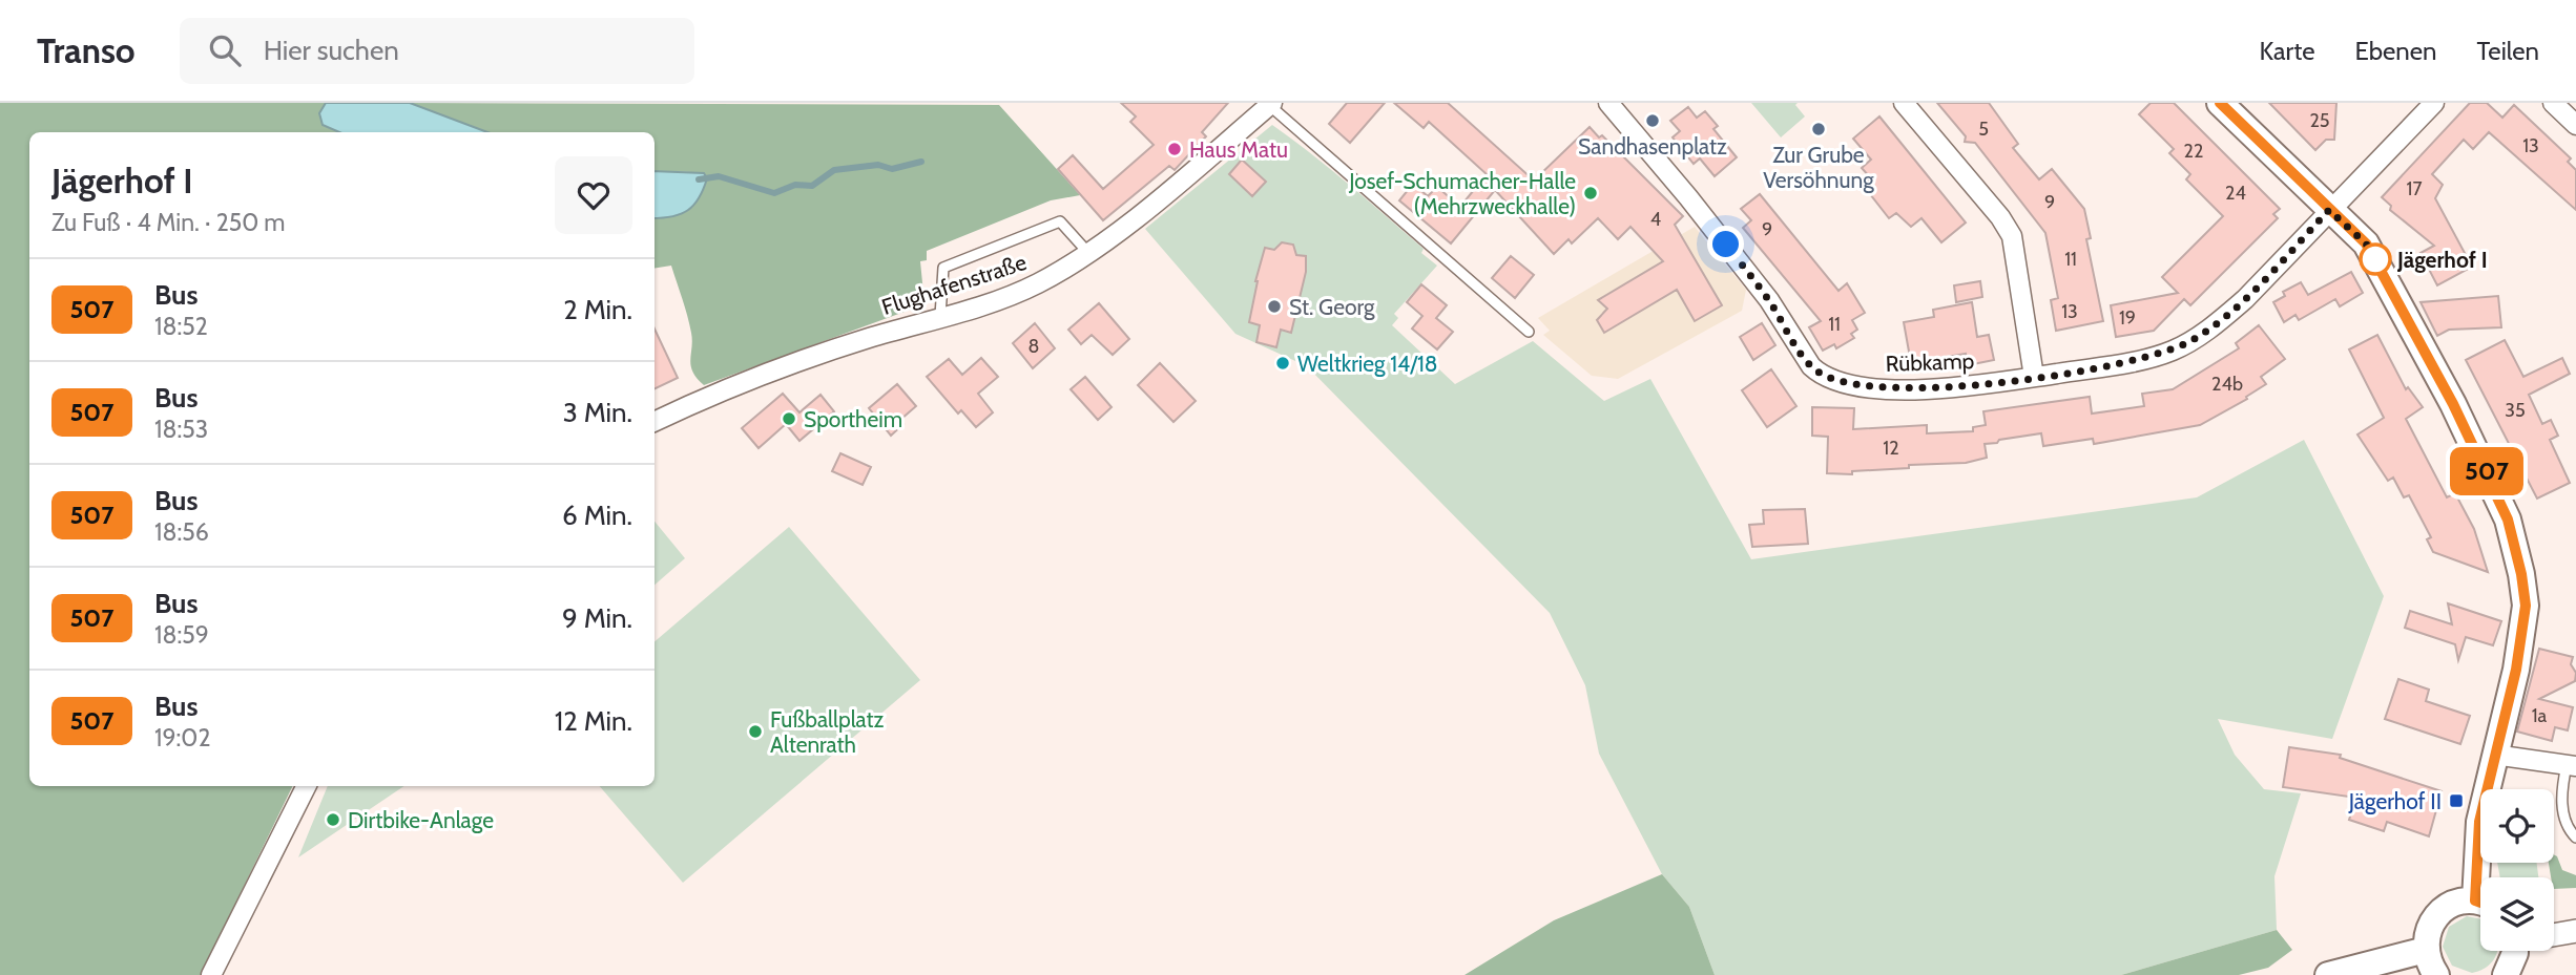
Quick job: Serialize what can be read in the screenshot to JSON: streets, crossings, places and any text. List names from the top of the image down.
{
  "streets": {
    "street": ["Flughafenstraße", "Rübkamp"]
  },
  "places": {
    "other": [
      "Sandhasenplatz",
      "Zur Grube Versöhnung",
      "Haus Matu",
      "Josef-Schumacher-Halle (Mehrzweckhalle)",
      "Jägerhof I",
      "St. Georg",
      "Weltkrieg 14/18",
      "Sportheim",
      "Fußballplatz Altenrath",
      "Dirtbike-Anlage"
    ],
    "transit": ["Jägerhof II"]
  },
  "lines": ["bus line 507"],
  "house_numbers": [
    "25",
    "5",
    "13",
    "22",
    "17",
    "24",
    "9",
    "4",
    "9",
    "11",
    "13",
    "19",
    "11",
    "8",
    "24b",
    "35",
    "12",
    "1a"
  ],
  "page": {
    "header": "Transo",
    "search": "Hier suchen",
    "nav": ["Karte", "Ebenen", "Teilen"],
    "on_map": "507",
    "heading": ["Jägerhof I", "Zu Fuß · 4 Min. · 250 m"],
    "list": [
      {
        "mark": "507",
        "name": "Bus",
        "note": "18:52",
        "value": "2 Min."
      },
      {
        "mark": "507",
        "name": "Bus",
        "note": "18:53",
        "value": "3 Min."
      },
      {
        "mark": "507",
        "name": "Bus",
        "note": "18:56",
        "value": "6 Min."
      },
      {
        "mark": "507",
        "name": "Bus",
        "note": "18:59",
        "value": "9 Min."
      },
      {
        "mark": "507",
        "name": "Bus",
        "note": "19:02",
        "value": "12 Min."
      }
    ]
  }
}
